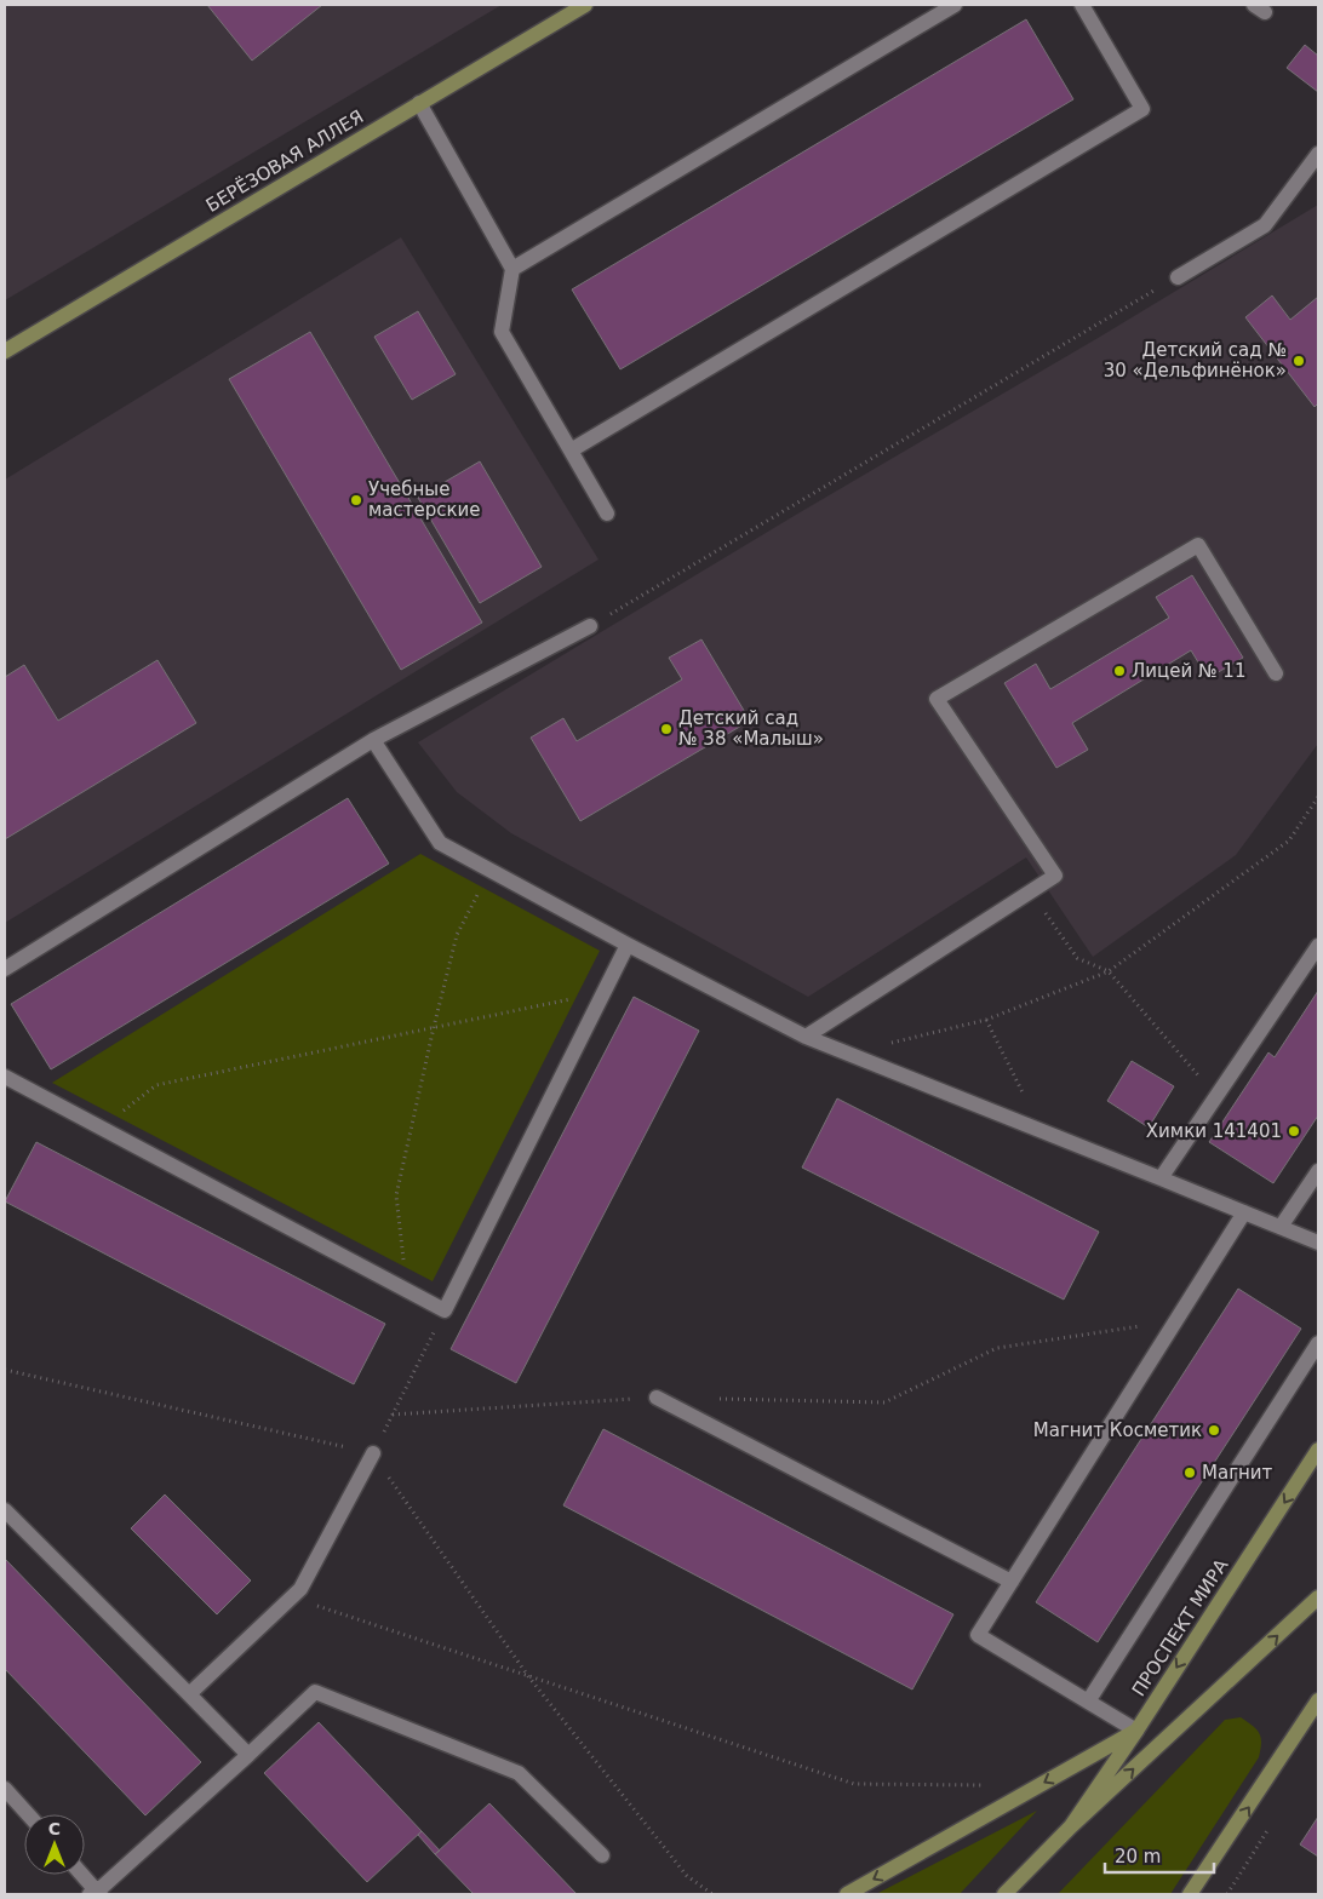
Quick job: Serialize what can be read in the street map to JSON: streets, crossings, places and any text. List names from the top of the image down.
{
  "streets": {
    "street": ["БЕРЁЗОВАЯ АЛЛЕЯ", "ПРОСПЕКТ МИРА"]
  },
  "places": [
    "Детский сад № 30 «Дельфинёнок»",
    "Учебные мастерские",
    "Лицей № 11",
    "Детский сад № 38 «Малыш»",
    "Химки 141401",
    "Магнит Косметик",
    "Магнит"
  ],
  "scale_bar": "20 m",
  "north": "top"
}
